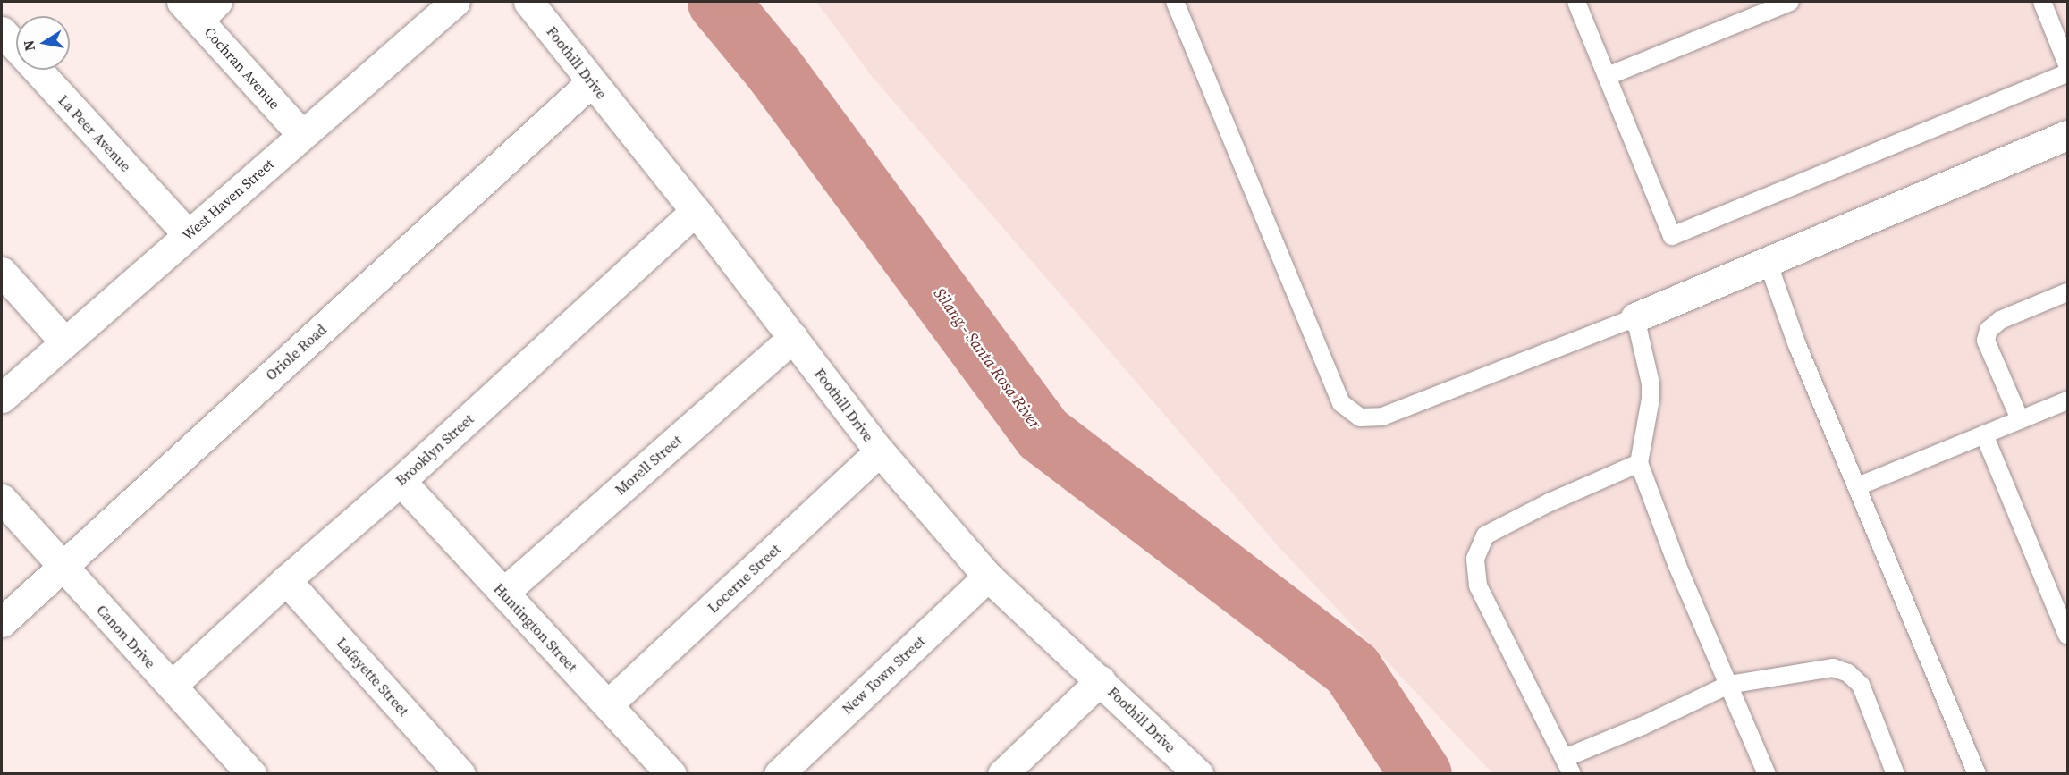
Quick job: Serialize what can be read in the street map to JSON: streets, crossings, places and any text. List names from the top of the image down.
{
  "streets": {
    "street": [
      "Foothill Drive",
      "Cochran Avenue",
      "La Peer Avenue",
      "West Haven Street",
      "Oriole Road",
      "Brooklyn Street",
      "Morell Street",
      "Locerne Street",
      "Huntington Street",
      "Canon Drive",
      "New Town Street",
      "Lafayette Street"
    ]
  },
  "crossings": [
    ["Foothill Drive", "Oriole Road"],
    ["Foothill Drive", "Brooklyn Street"],
    ["Foothill Drive", "Morell Street"],
    ["Foothill Drive", "Locerne Street"],
    ["Foothill Drive", "New Town Street"],
    ["Cochran Avenue", "West Haven Street"],
    ["La Peer Avenue", "West Haven Street"],
    ["Oriole Road", "Canon Drive"],
    ["Brooklyn Street", "Huntington Street"],
    ["Brooklyn Street", "Canon Drive"],
    ["Brooklyn Street", "Lafayette Street"],
    ["Morell Street", "Huntington Street"],
    ["Locerne Street", "Huntington Street"]
  ],
  "water": ["Silang - Santa Rosa River"],
  "north": "left"
}
